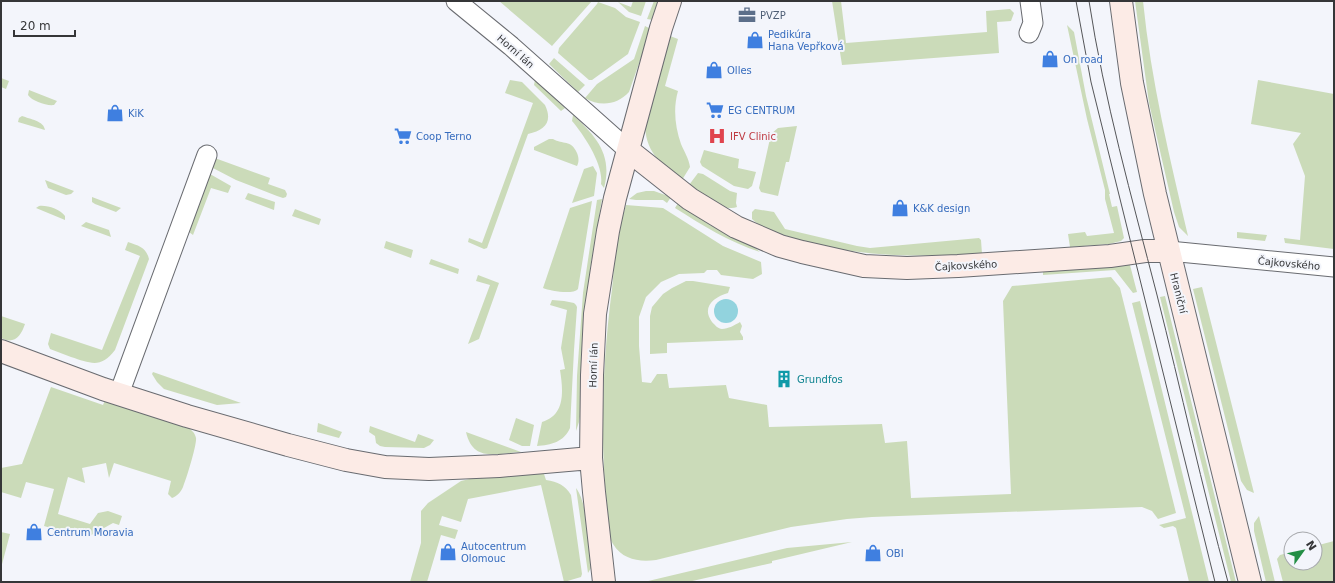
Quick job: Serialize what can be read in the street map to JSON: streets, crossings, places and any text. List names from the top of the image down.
{
  "streets": {
    "street": ["Horní lán", "Čajkovského", "Hraniční"]
  },
  "crossings": [
    ["Horní lán", "Čajkovského"],
    ["Čajkovského", "Hraniční"]
  ],
  "places": {
    "office": ["PVZP"],
    "shop": [
      "Pedikúra Hana Vepřková",
      "On road",
      "Olles",
      "KiK",
      "K&K design",
      "Centrum Moravia",
      "Autocentrum Olomouc",
      "OBI"
    ],
    "supermarket": ["EG CENTRUM", "Coop Terno"],
    "hospital": ["IFV Clinic"],
    "building": ["Grundfos"]
  },
  "scale_bar": "20 m",
  "north": "top right"
}
